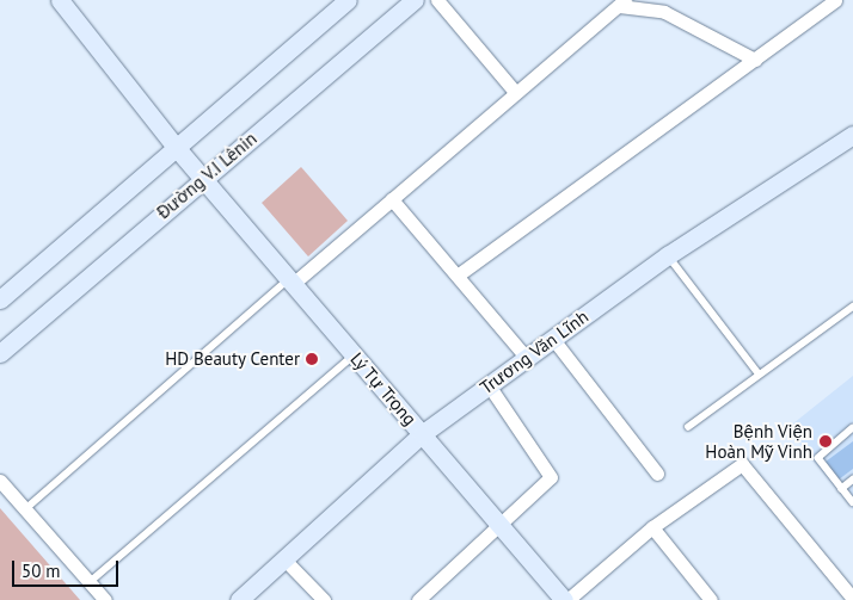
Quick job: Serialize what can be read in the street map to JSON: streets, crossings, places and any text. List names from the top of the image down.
{
  "streets": {
    "street": ["Đường V.I Lênin", "Trương Văn Lĩnh", "Lý Tự Trọng"]
  },
  "crossings": [
    ["Đường V.I Lênin", "Lý Tự Trọng"],
    ["Trương Văn Lĩnh", "Lý Tự Trọng"]
  ],
  "places": ["HD Beauty Center", "Bệnh Viện Hoàn Mỹ Vinh"],
  "scale_bar": "50 m"
}
